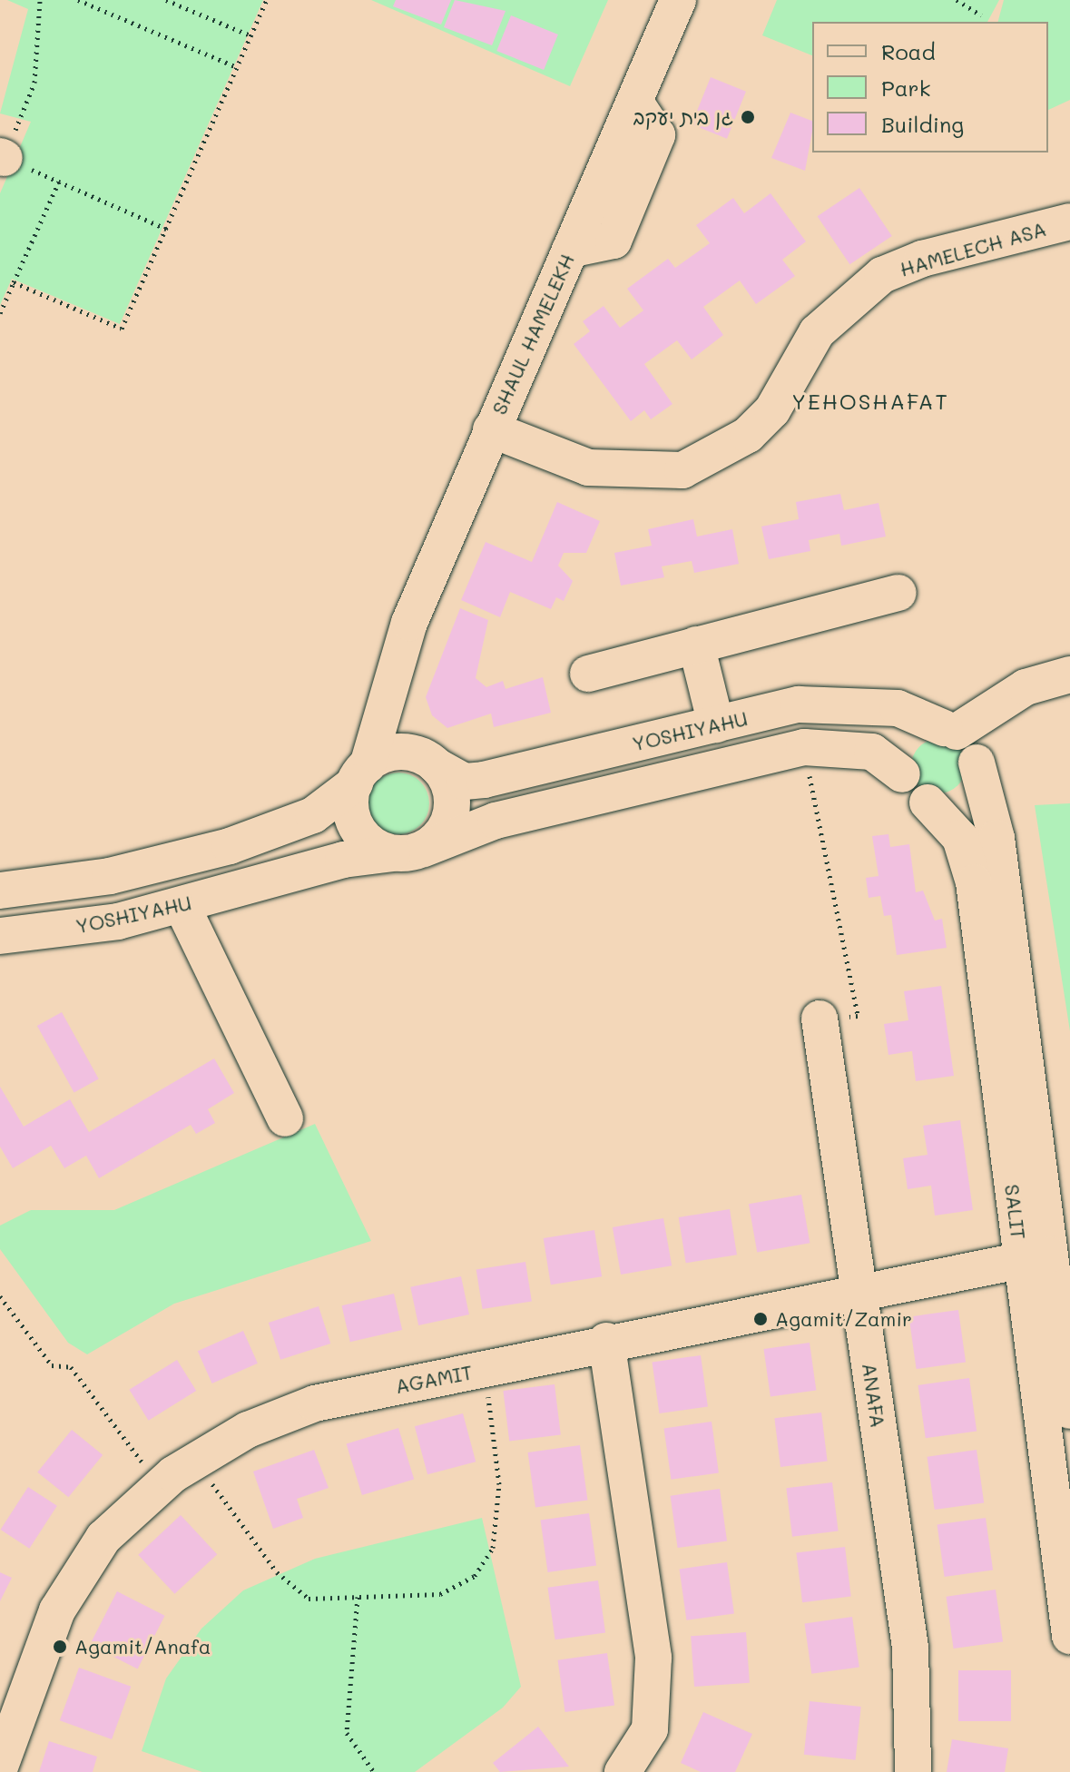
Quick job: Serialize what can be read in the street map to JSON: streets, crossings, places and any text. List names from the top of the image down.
{
  "streets": {
    "street": [
      "HAMELECH ASA",
      "SHAUL HAMELEKH",
      "YOSHIYAHU",
      "SALIT",
      "AGAMIT",
      "ANAFA"
    ]
  },
  "crossings": [
    ["HAMELECH ASA", "SHAUL HAMELEKH"],
    ["SHAUL HAMELEKH", "YOSHIYAHU"],
    ["YOSHIYAHU", "SALIT"],
    ["SALIT", "AGAMIT"],
    ["AGAMIT", "ANAFA"]
  ],
  "districts": ["YEHOSHAFAT"],
  "places": ["גן בית יעקב", "Agamit/Zamir", "Agamit/Anafa"],
  "legend": ["Road", "Park", "Building"]
}
